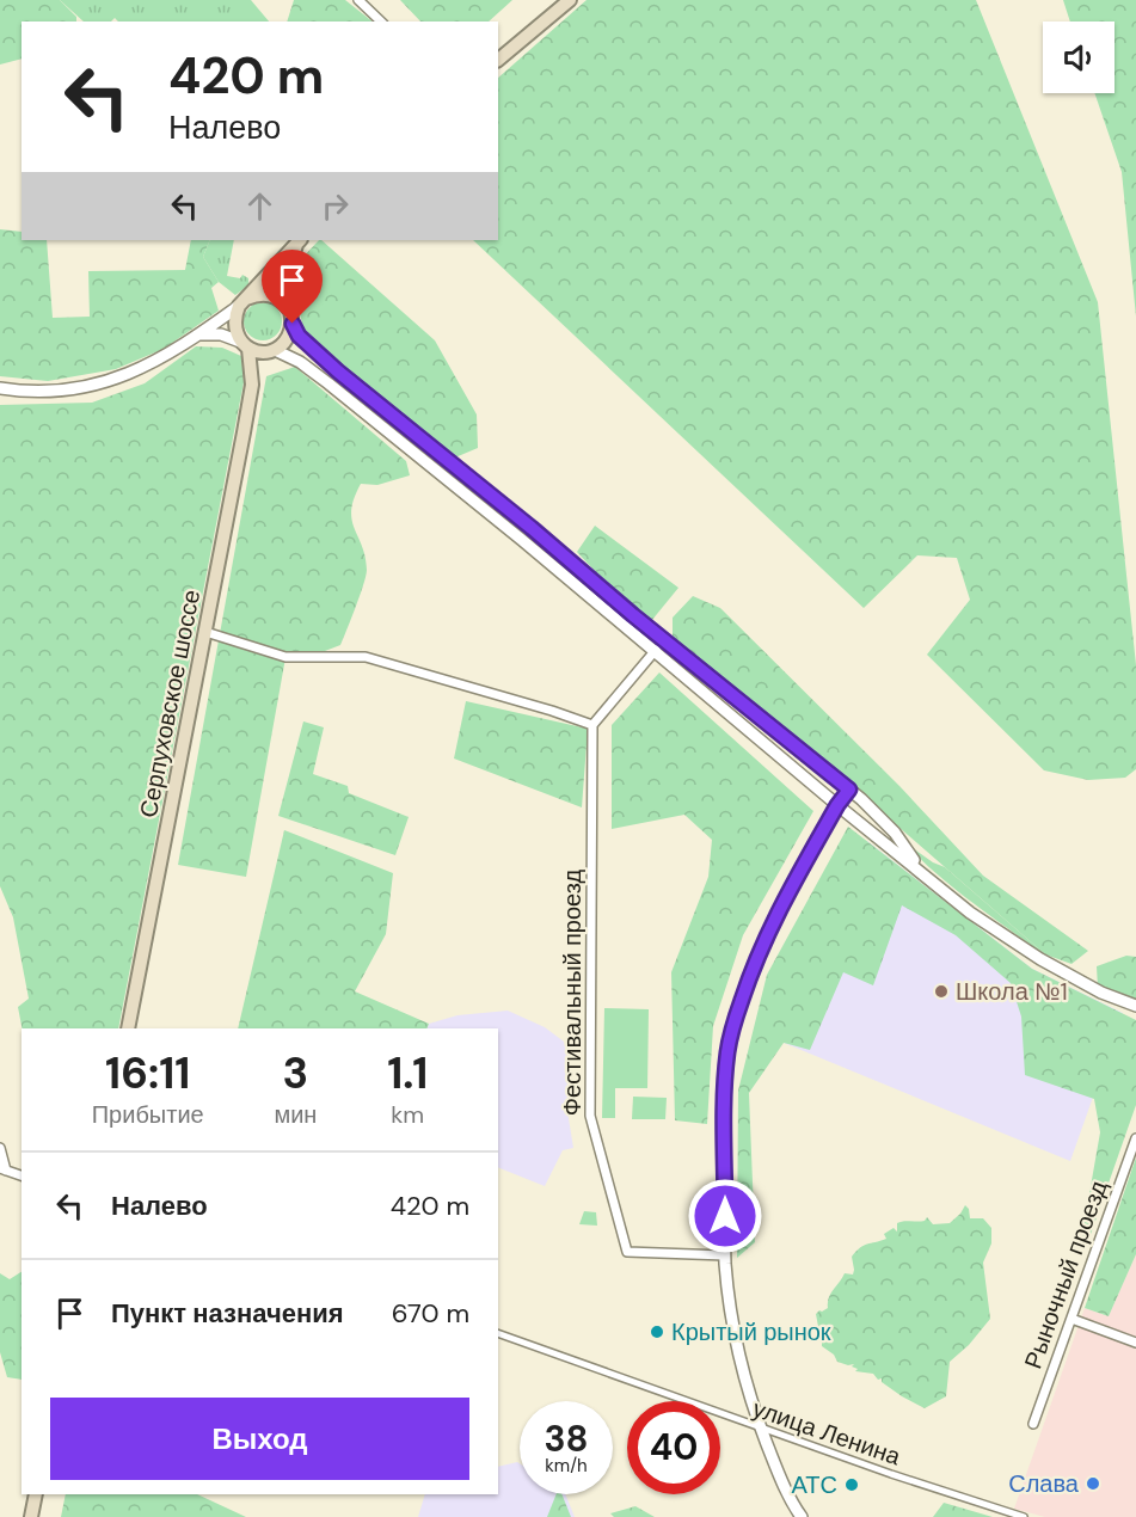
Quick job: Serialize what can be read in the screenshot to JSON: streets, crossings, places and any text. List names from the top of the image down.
{
  "streets": {
    "main road": ["Серпуховское шоссе"],
    "street": ["Фестивальный проезд", "Рыночный проезд", "улица Ленина"]
  },
  "places": [
    "Школа №1",
    "Крытый рынок",
    "Слава",
    "АТС"
  ],
  "page": {
    "turn": ["420 m", "Налево"],
    "eta": [
      "16:11",
      "Прибытие",
      "3",
      "мин",
      "1.1",
      "km"
    ],
    "list": [
      {
        "name": "Налево",
        "value": "420 m"
      },
      {
        "name": "Пункт назначения",
        "value": "670 m"
      }
    ],
    "buttons": "Выход",
    "speed": "38 km/h",
    "limit": "40"
  }
}
